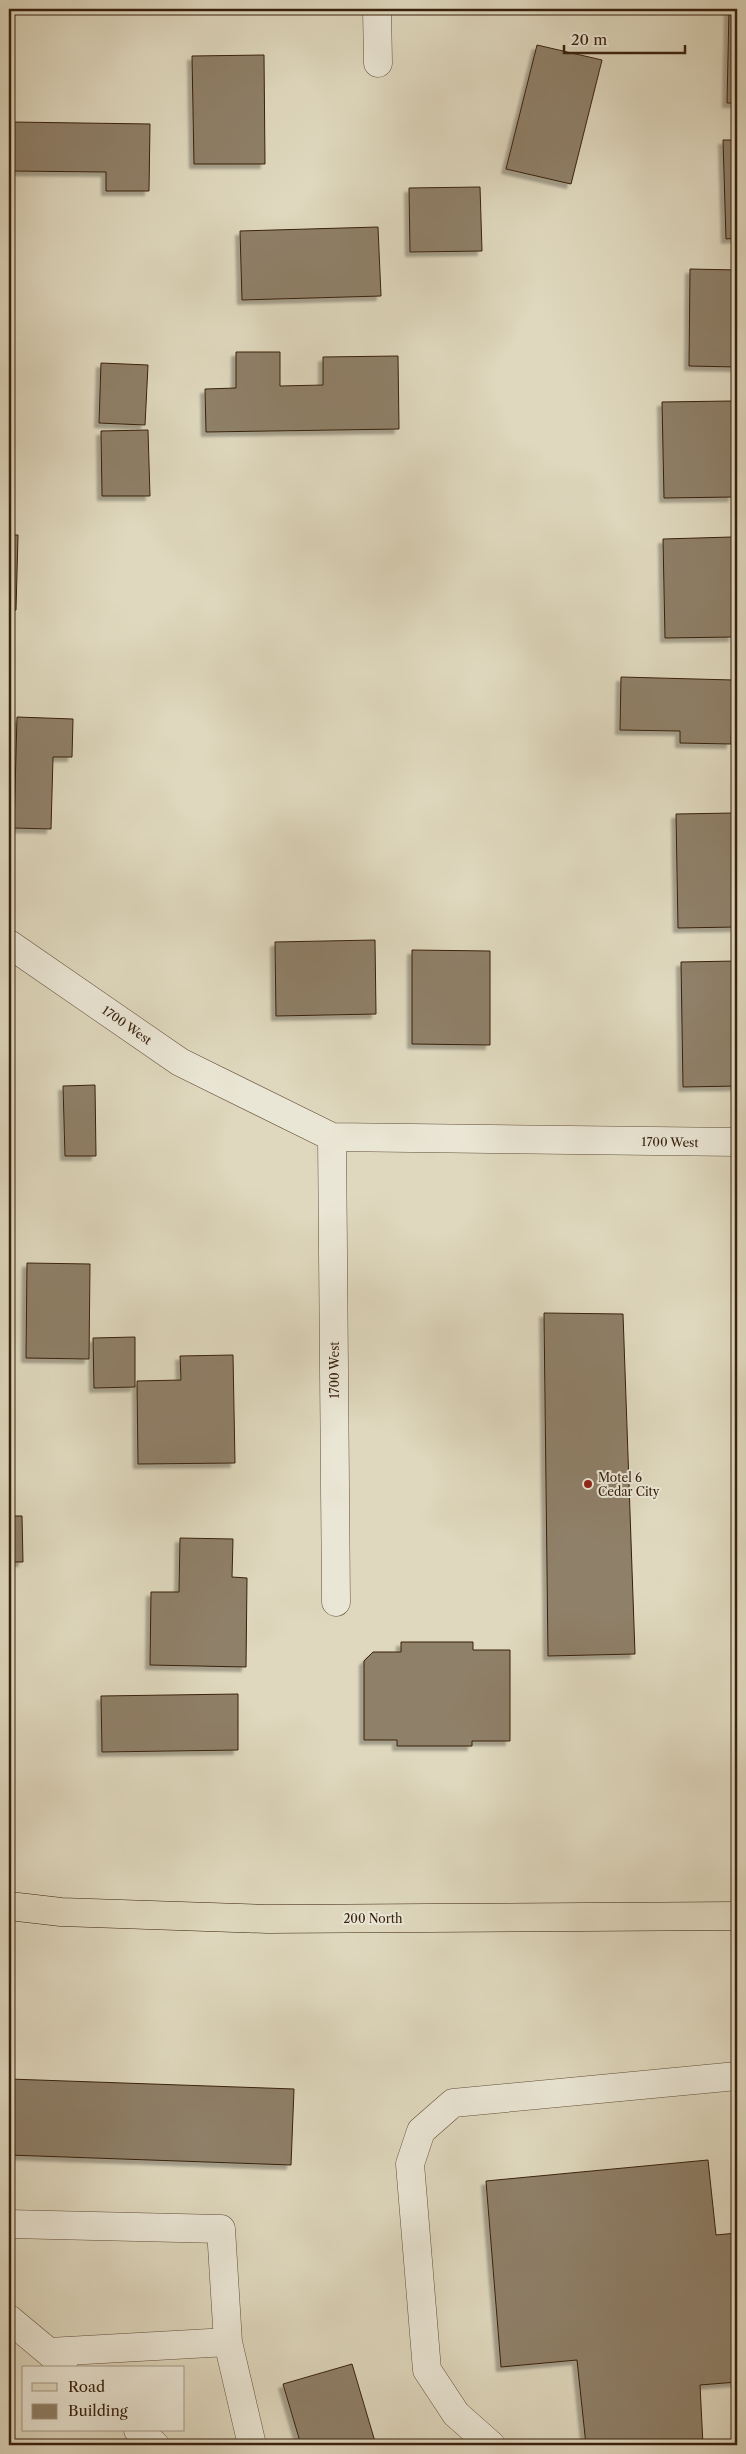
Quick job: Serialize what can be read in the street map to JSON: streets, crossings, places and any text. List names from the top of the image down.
{
  "streets": {
    "main road": ["200 North"],
    "street": ["1700 West"]
  },
  "places": ["Motel 6 Cedar City"],
  "legend": ["Road", "Building"],
  "scale_bar": "20 m"
}
